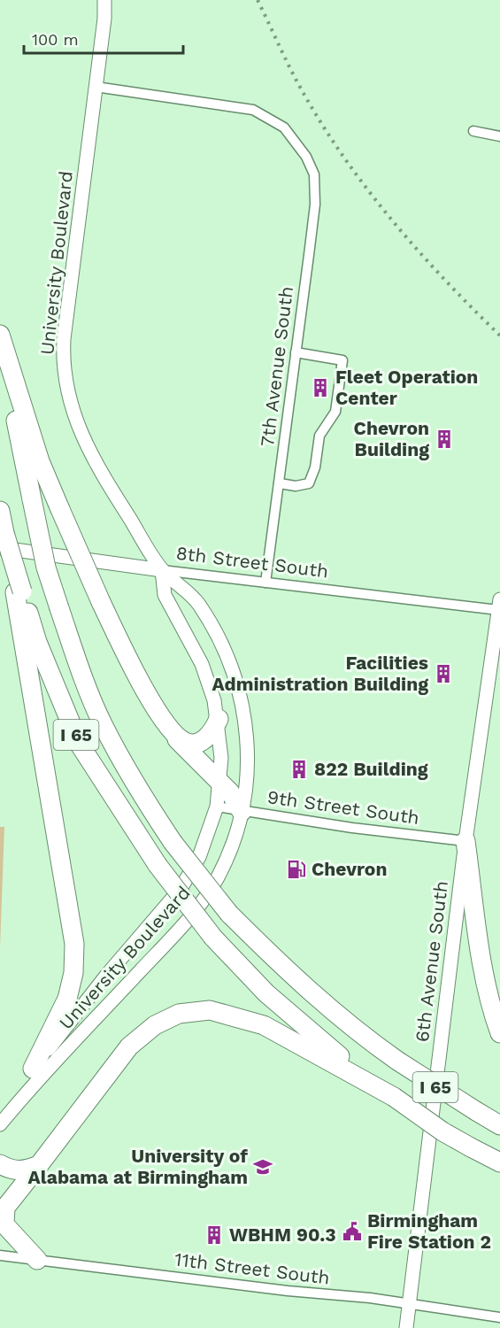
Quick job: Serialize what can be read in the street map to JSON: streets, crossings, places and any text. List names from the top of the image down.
{
  "streets": {
    "highway": ["I 65"],
    "main road": ["University Boulevard", "8th Street South", "6th Avenue South"],
    "street": ["7th Avenue South", "9th Street South", "11th Street South"]
  },
  "crossings": [
    ["University Boulevard", "7th Avenue South"],
    ["University Boulevard", "8th Street South"],
    ["University Boulevard", "9th Street South"],
    ["7th Avenue South", "8th Street South"],
    ["8th Street South", "6th Avenue South"],
    ["9th Street South", "6th Avenue South"],
    ["6th Avenue South", "11th Street South"]
  ],
  "places": {
    "building": [
      "Fleet Operation Center",
      "Chevron Building",
      "Facilities Administration Building",
      "822 Building",
      "WBHM 90.3"
    ],
    "fuel station": ["Chevron"],
    "school or university": ["University of Alabama at Birmingham"],
    "public building": ["Birmingham Fire Station 2"]
  },
  "scale_bar": "100 m"
}
